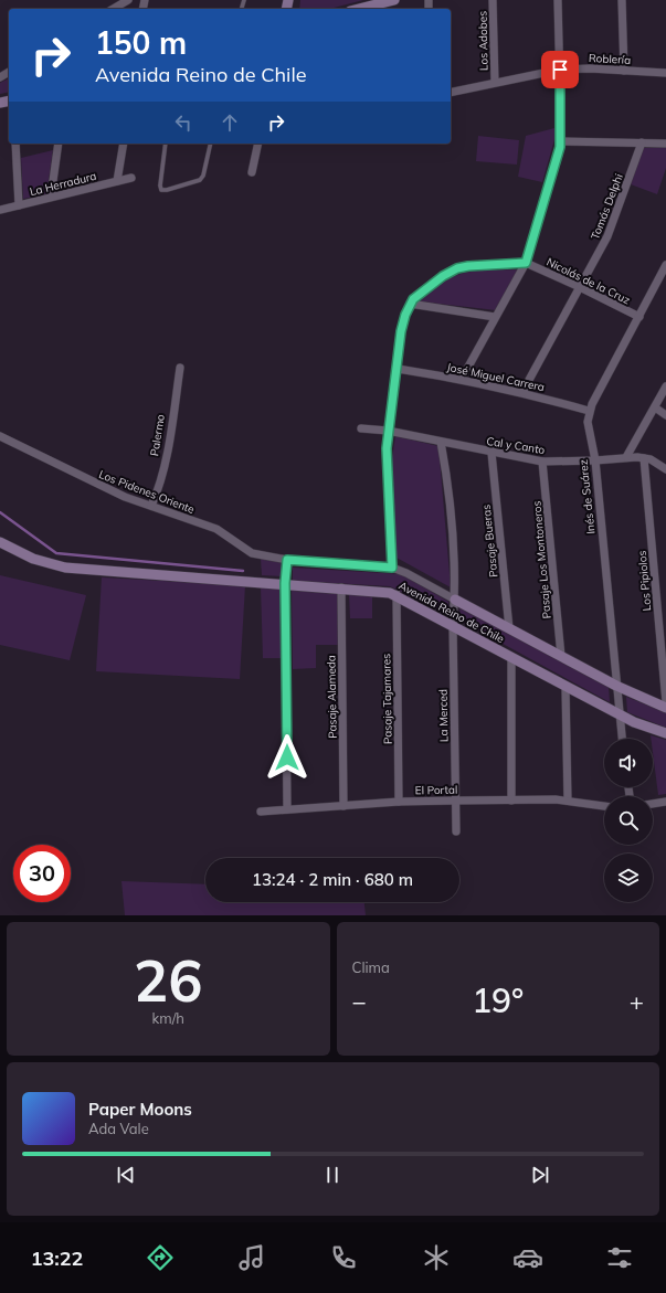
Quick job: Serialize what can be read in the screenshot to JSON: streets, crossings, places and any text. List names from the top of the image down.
{
  "streets": {
    "street": [
      "Los Adobes",
      "Roblería",
      "La Herradura",
      "Tomás Delphi",
      "Nicolás de la Cruz",
      "José Miguel Carrera",
      "Palermo",
      "Cal y Canto",
      "Los Pidenes Oriente",
      "Inés de Suárez",
      "Pasaje Bueras",
      "Pasaje Los Montoneros",
      "Los Pipiolos",
      "Avenida Reino de Chile",
      "Pasaje Alameda",
      "Pasaje Tajamares",
      "La Merced",
      "El Portal"
    ]
  },
  "crossings": [
    ["Los Adobes", "Roblería"],
    ["Tomás Delphi", "Nicolás de la Cruz"],
    ["Tomás Delphi", "José Miguel Carrera"],
    ["Nicolás de la Cruz", "José Miguel Carrera"],
    ["Nicolás de la Cruz", "Cal y Canto"],
    ["Nicolás de la Cruz", "Inés de Suárez"],
    ["Nicolás de la Cruz", "Avenida Reino de Chile"],
    ["José Miguel Carrera", "Inés de Suárez"],
    ["Palermo", "Los Pidenes Oriente"],
    ["Cal y Canto", "Inés de Suárez"],
    ["Cal y Canto", "Pasaje Bueras"],
    ["Cal y Canto", "Pasaje Los Montoneros"],
    ["Cal y Canto", "Los Pipiolos"],
    ["Cal y Canto", "La Merced"],
    ["Los Pidenes Oriente", "Avenida Reino de Chile"],
    ["Inés de Suárez", "Avenida Reino de Chile"],
    ["Pasaje Bueras", "Avenida Reino de Chile"],
    ["Pasaje Los Montoneros", "Avenida Reino de Chile"],
    ["Avenida Reino de Chile", "Pasaje Alameda"],
    ["Avenida Reino de Chile", "Pasaje Tajamares"],
    ["Avenida Reino de Chile", "La Merced"],
    ["Pasaje Alameda", "El Portal"],
    ["Pasaje Tajamares", "El Portal"],
    ["La Merced", "El Portal"]
  ],
  "page": {
    "turn": ["150 m", "Avenida Reino de Chile"],
    "limit": "30",
    "trip": "13:24 · 2 min · 680 m",
    "tile": [
      ["26", "km/h"],
      "Clima"
    ],
    "heat": ["−", "19°", "+"],
    "song": ["Paper Moons", "Ada Vale"],
    "tabs": "13:22"
  }
}
